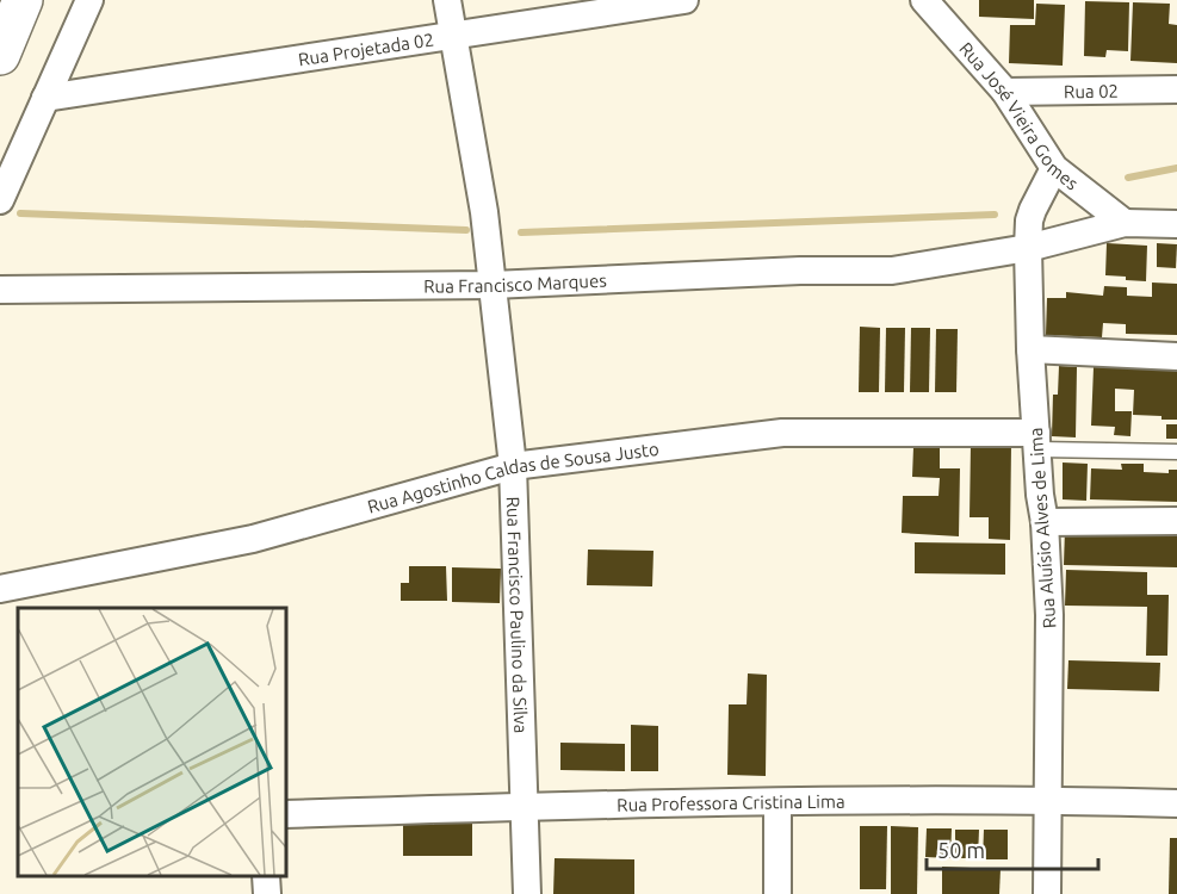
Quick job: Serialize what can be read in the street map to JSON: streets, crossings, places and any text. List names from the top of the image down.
{
  "streets": {
    "street": [
      "Rua Projetada 02",
      "Rua 02",
      "Rua José Vieira Gomes",
      "Rua Francisco Marques",
      "Rua Agostinho Caldas de Sousa Justo",
      "Rua Aluísio Alves de Lima",
      "Rua Francisco Paulino da Silva",
      "Rua Professora Cristina Lima"
    ]
  },
  "crossings": [
    ["Rua Projetada 02", "Rua Francisco Paulino da Silva"],
    ["Rua 02", "Rua José Vieira Gomes"],
    ["Rua José Vieira Gomes", "Rua Francisco Marques"],
    ["Rua José Vieira Gomes", "Rua Aluísio Alves de Lima"],
    ["Rua Francisco Marques", "Rua Aluísio Alves de Lima"],
    ["Rua Francisco Marques", "Rua Francisco Paulino da Silva"],
    ["Rua Agostinho Caldas de Sousa Justo", "Rua Aluísio Alves de Lima"],
    ["Rua Agostinho Caldas de Sousa Justo", "Rua Francisco Paulino da Silva"],
    ["Rua Aluísio Alves de Lima", "Rua Professora Cristina Lima"],
    ["Rua Francisco Paulino da Silva", "Rua Professora Cristina Lima"]
  ],
  "scale_bar": "50 m"
}
